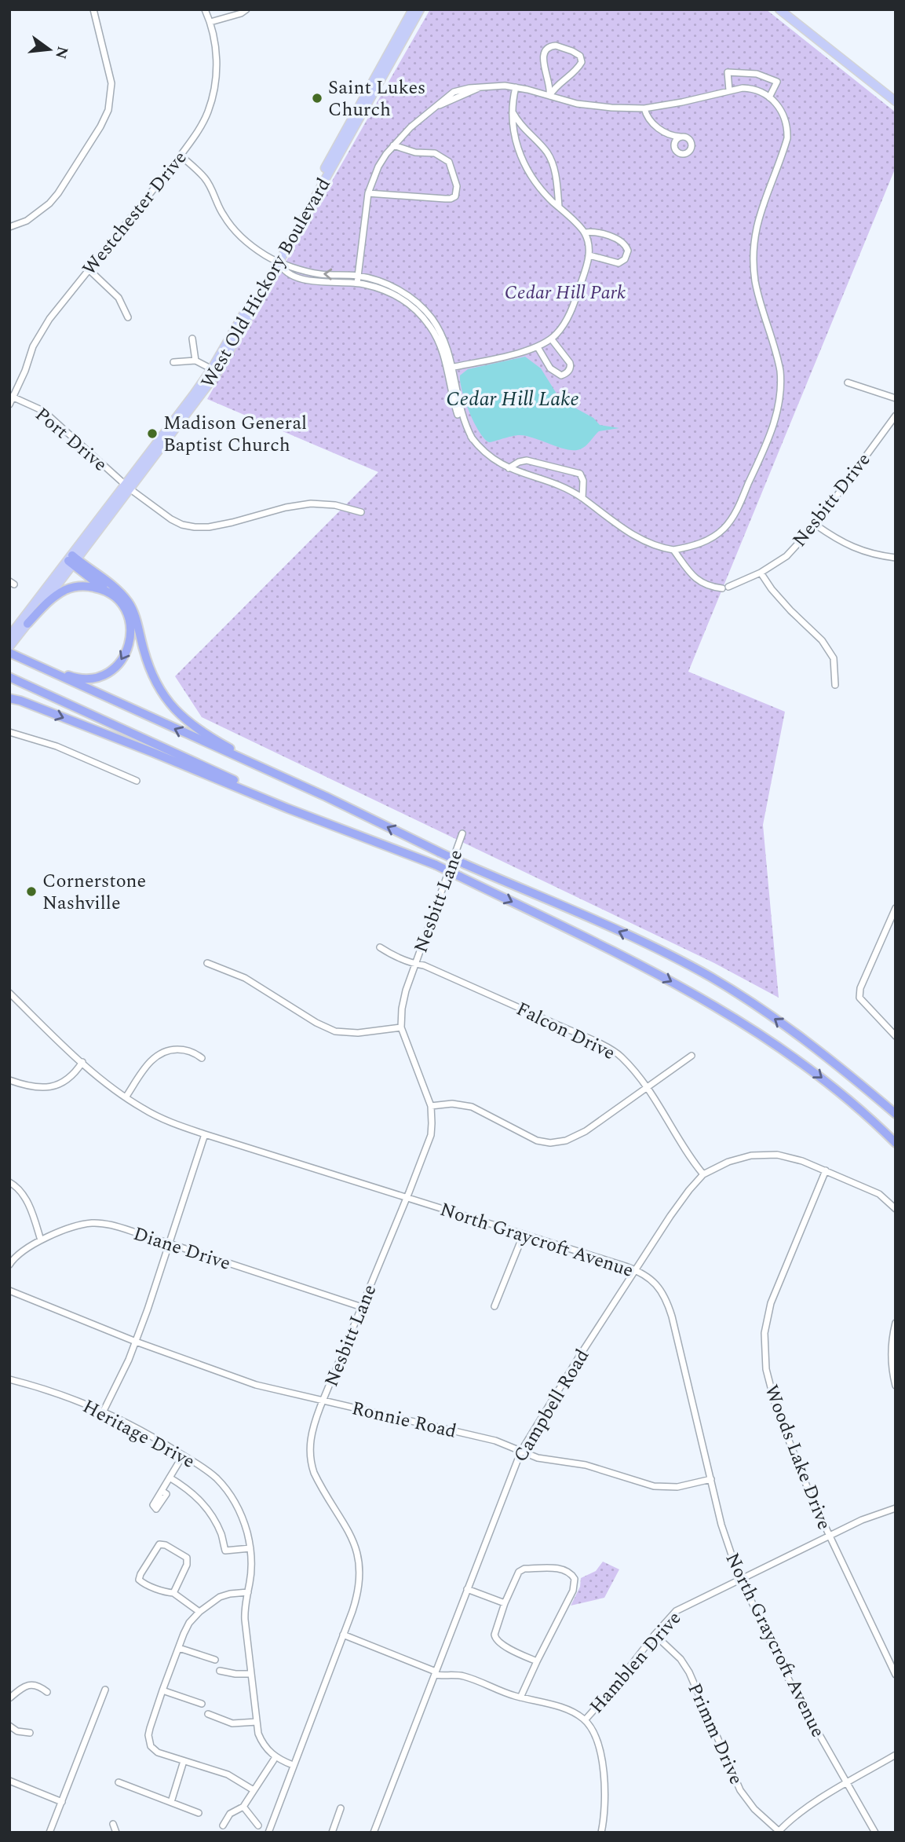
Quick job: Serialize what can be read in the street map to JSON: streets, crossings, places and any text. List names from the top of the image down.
{
  "streets": {
    "main road": ["West Old Hickory Boulevard"],
    "street": [
      "Westchester Drive",
      "Port Drive",
      "Nesbitt Drive",
      "Nesbitt Lane",
      "Falcon Drive",
      "North Graycroft Avenue",
      "Diane Drive",
      "Campbell Road",
      "Ronnie Road",
      "Heritage Drive",
      "Woods Lake Drive",
      "Hamblen Drive",
      "Primm Drive"
    ]
  },
  "crossings": [
    ["Westchester Drive", "Port Drive"],
    ["West Old Hickory Boulevard", "Port Drive"],
    ["Nesbitt Lane", "Falcon Drive"],
    ["Nesbitt Lane", "North Graycroft Avenue"],
    ["Nesbitt Lane", "Diane Drive"],
    ["Nesbitt Lane", "Ronnie Road"],
    ["Nesbitt Lane", "Heritage Drive"],
    ["Falcon Drive", "Campbell Road"],
    ["North Graycroft Avenue", "Campbell Road"],
    ["North Graycroft Avenue", "Ronnie Road"],
    ["North Graycroft Avenue", "Hamblen Drive"],
    ["Campbell Road", "Ronnie Road"],
    ["Campbell Road", "Woods Lake Drive"],
    ["Woods Lake Drive", "Hamblen Drive"],
    ["Hamblen Drive", "Primm Drive"]
  ],
  "water": ["Cedar Hill Lake"],
  "parks": ["Cedar Hill Park"],
  "places": ["Saint Lukes Church", "Madison General Baptist Church", "Cornerstone Nashville"],
  "north": "right"
}
